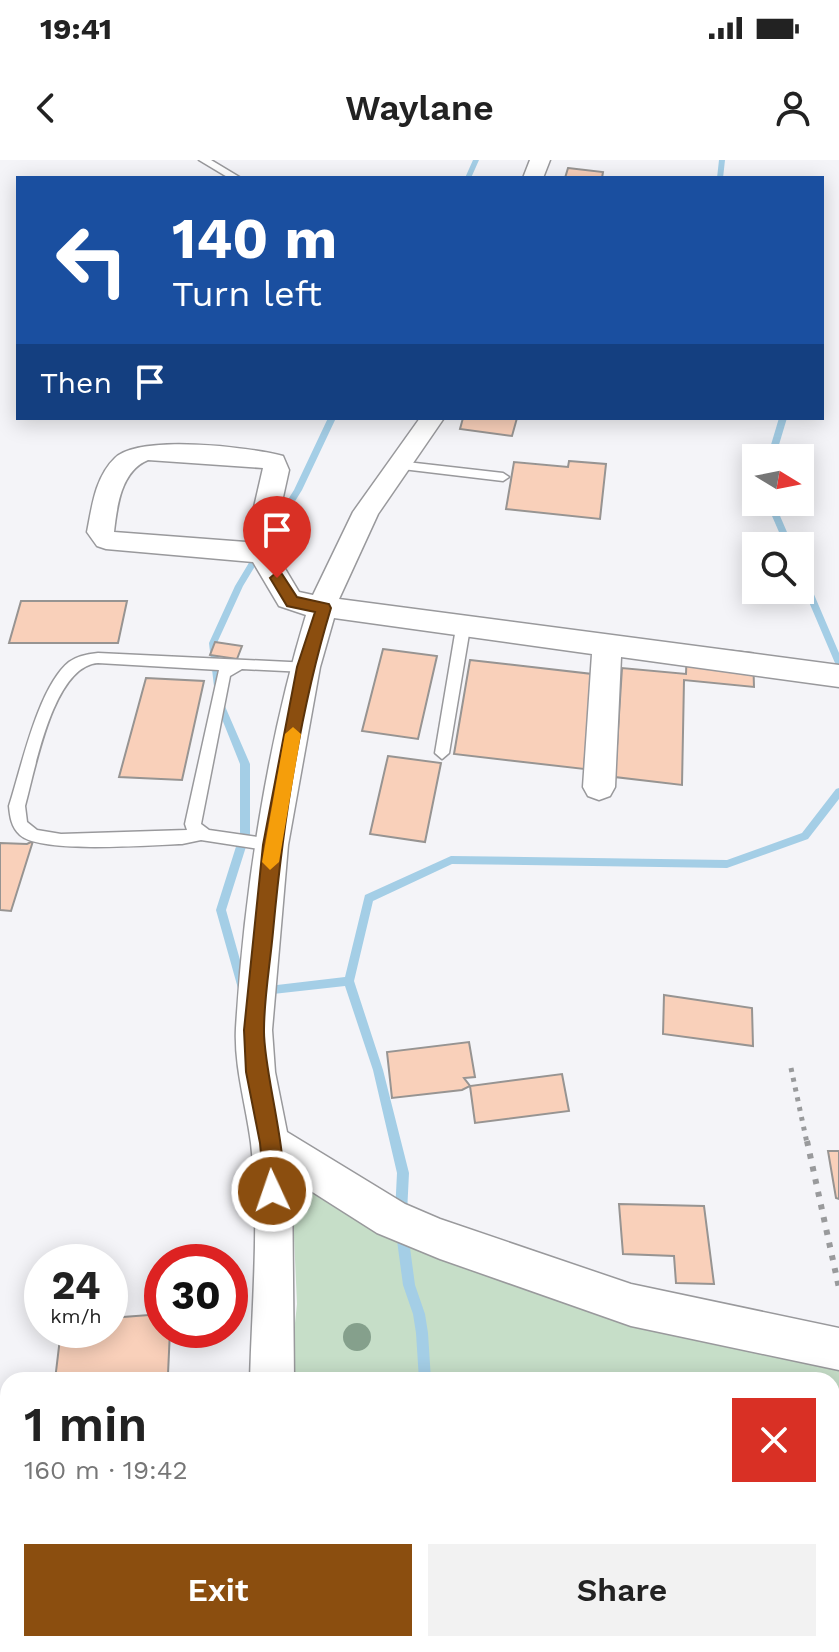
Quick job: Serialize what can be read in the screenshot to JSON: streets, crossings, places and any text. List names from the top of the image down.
{
  "north": "right",
  "page": {
    "status": "19:41",
    "header": "Waylane",
    "turn": ["140 m", "Turn left"],
    "then": "Then",
    "speed": "24 km/h",
    "limit": "30",
    "heading": ["1 min", "160 m · 19:42"],
    "buttons": ["Exit", "Share"]
  }
}
